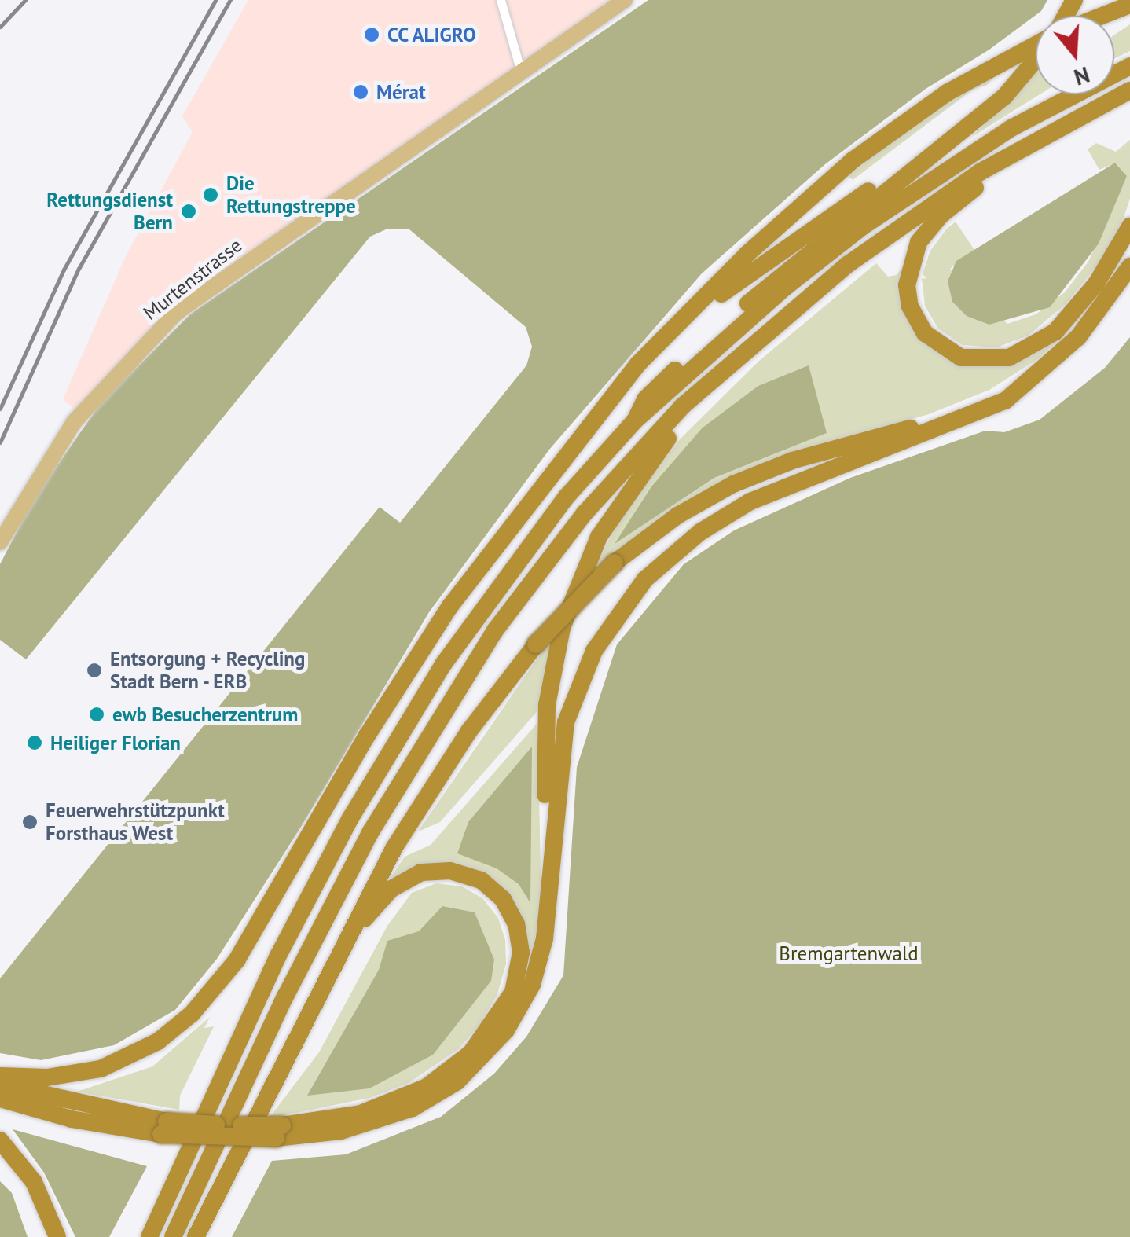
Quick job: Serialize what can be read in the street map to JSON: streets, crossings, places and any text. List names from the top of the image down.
{
  "streets": {
    "main road": ["Murtenstrasse"]
  },
  "parks": ["Bremgartenwald"],
  "places": [
    "CC ALIGRO",
    "Mérat",
    "Die Rettungstreppe",
    "Rettungsdienst Bern",
    "Entsorgung + Recycling Stadt Bern - ERB",
    "ewb Besucherzentrum",
    "Heiliger Florian",
    "Feuerwehrstützpunkt Forsthaus West"
  ],
  "north": "bottom"
}
